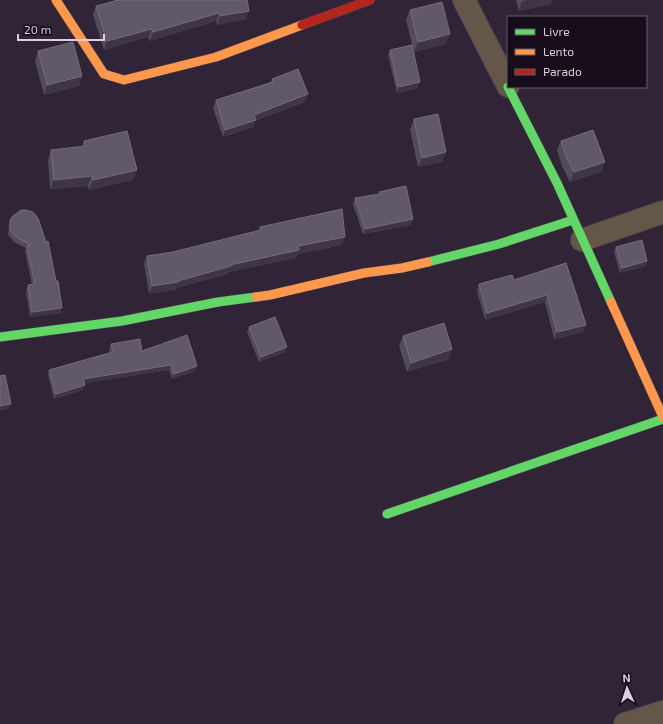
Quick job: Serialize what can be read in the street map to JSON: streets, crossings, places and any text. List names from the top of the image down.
{
  "legend": ["Livre", "Lento", "Parado"],
  "scale_bar": "20 m",
  "north": "top"
}
